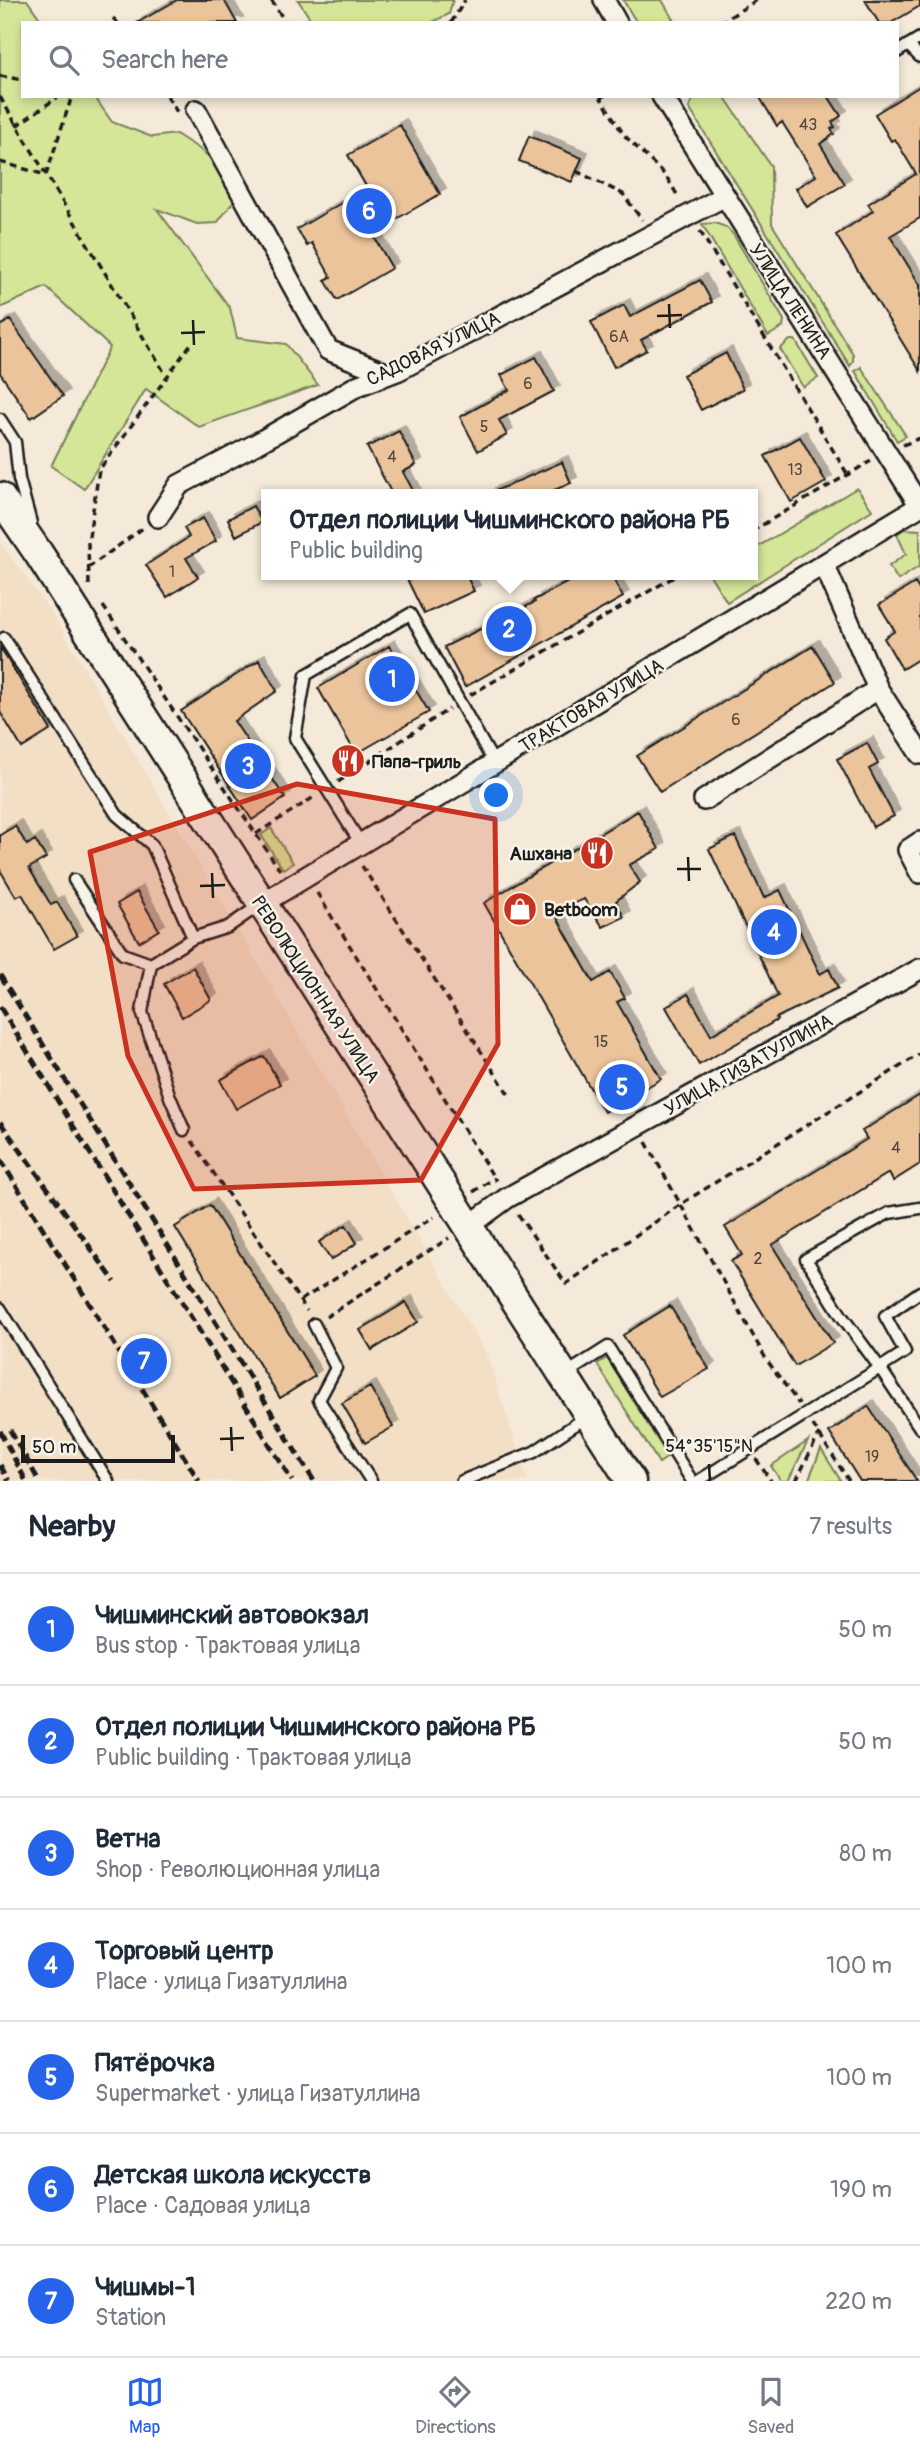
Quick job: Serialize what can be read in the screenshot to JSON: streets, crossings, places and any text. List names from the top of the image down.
{
  "streets": {
    "main road": ["РЕВОЛЮЦИОННАЯ УЛИЦА"],
    "street": [
      "УЛИЦА ЛЕНИНА",
      "САДОВАЯ УЛИЦА",
      "ТРАКТОВАЯ УЛИЦА",
      "УЛИЦА ГИЗАТУЛЛИНА"
    ]
  },
  "crossings": [
    ["УЛИЦА ЛЕНИНА", "САДОВАЯ УЛИЦА"],
    ["УЛИЦА ЛЕНИНА", "ТРАКТОВАЯ УЛИЦА"],
    ["ТРАКТОВАЯ УЛИЦА", "РЕВОЛЮЦИОННАЯ УЛИЦА"],
    ["РЕВОЛЮЦИОННАЯ УЛИЦА", "УЛИЦА ГИЗАТУЛЛИНА"]
  ],
  "places": {
    "restaurant": ["Папа-гриль", "Ашхана"],
    "shop": ["Betboom"]
  },
  "house_numbers": [
    "43",
    "6А",
    "6",
    "5",
    "4",
    "13",
    "1",
    "6",
    "15",
    "4",
    "2",
    "19"
  ],
  "scale_bar": "50 m",
  "page": {
    "search": "Search here",
    "pins": [
      "6",
      "2",
      "1",
      "3",
      "4",
      "5",
      "7"
    ],
    "popup": ["Отдел полиции Чишминского района РБ", "Public building"],
    "scale": "50 m",
    "heading": ["Nearby", "7 results"],
    "list": [
      {
        "mark": "1",
        "name": "Чишминский автовокзал",
        "note": "Bus stop · Трактовая улица",
        "value": "50 m"
      },
      {
        "mark": "2",
        "name": "Отдел полиции Чишминского района РБ",
        "note": "Public building · Трактовая улица",
        "value": "50 m"
      },
      {
        "mark": "3",
        "name": "Ветна",
        "note": "Shop · Революционная улица",
        "value": "80 m"
      },
      {
        "mark": "4",
        "name": "Торговый центр",
        "note": "Place · улица Гизатуллина",
        "value": "100 m"
      },
      {
        "mark": "5",
        "name": "Пятёрочка",
        "note": "Supermarket · улица Гизатуллина",
        "value": "100 m"
      },
      {
        "mark": "6",
        "name": "Детская школа искусств",
        "note": "Place · Садовая улица",
        "value": "190 m"
      },
      {
        "mark": "7",
        "name": "Чишмы-1",
        "note": "Station",
        "value": "220 m"
      }
    ],
    "nav": ["Map", "Directions", "Saved"]
  },
  "coordinates": ["54°35'15\"N"]
}
